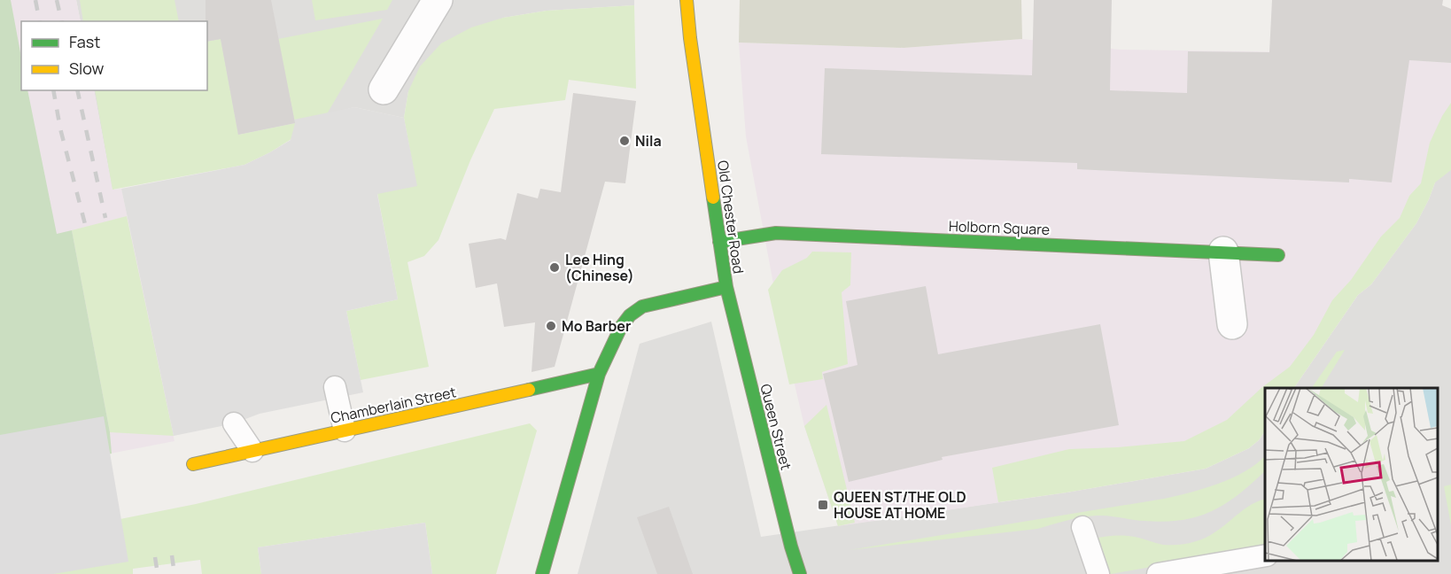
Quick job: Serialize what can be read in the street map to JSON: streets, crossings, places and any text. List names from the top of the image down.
{
  "streets": {
    "street": [
      "Old Chester Road",
      "Holborn Square",
      "Chamberlain Street",
      "Queen Street"
    ]
  },
  "crossings": [
    ["Old Chester Road", "Holborn Square"],
    ["Old Chester Road", "Chamberlain Street"],
    ["Old Chester Road", "Queen Street"]
  ],
  "places": {
    "other": ["Nila", "Lee Hing (Chinese)", "Mo Barber"],
    "transit": ["QUEEN ST/THE OLD HOUSE AT HOME"]
  },
  "legend": ["Fast", "Slow"]
}
